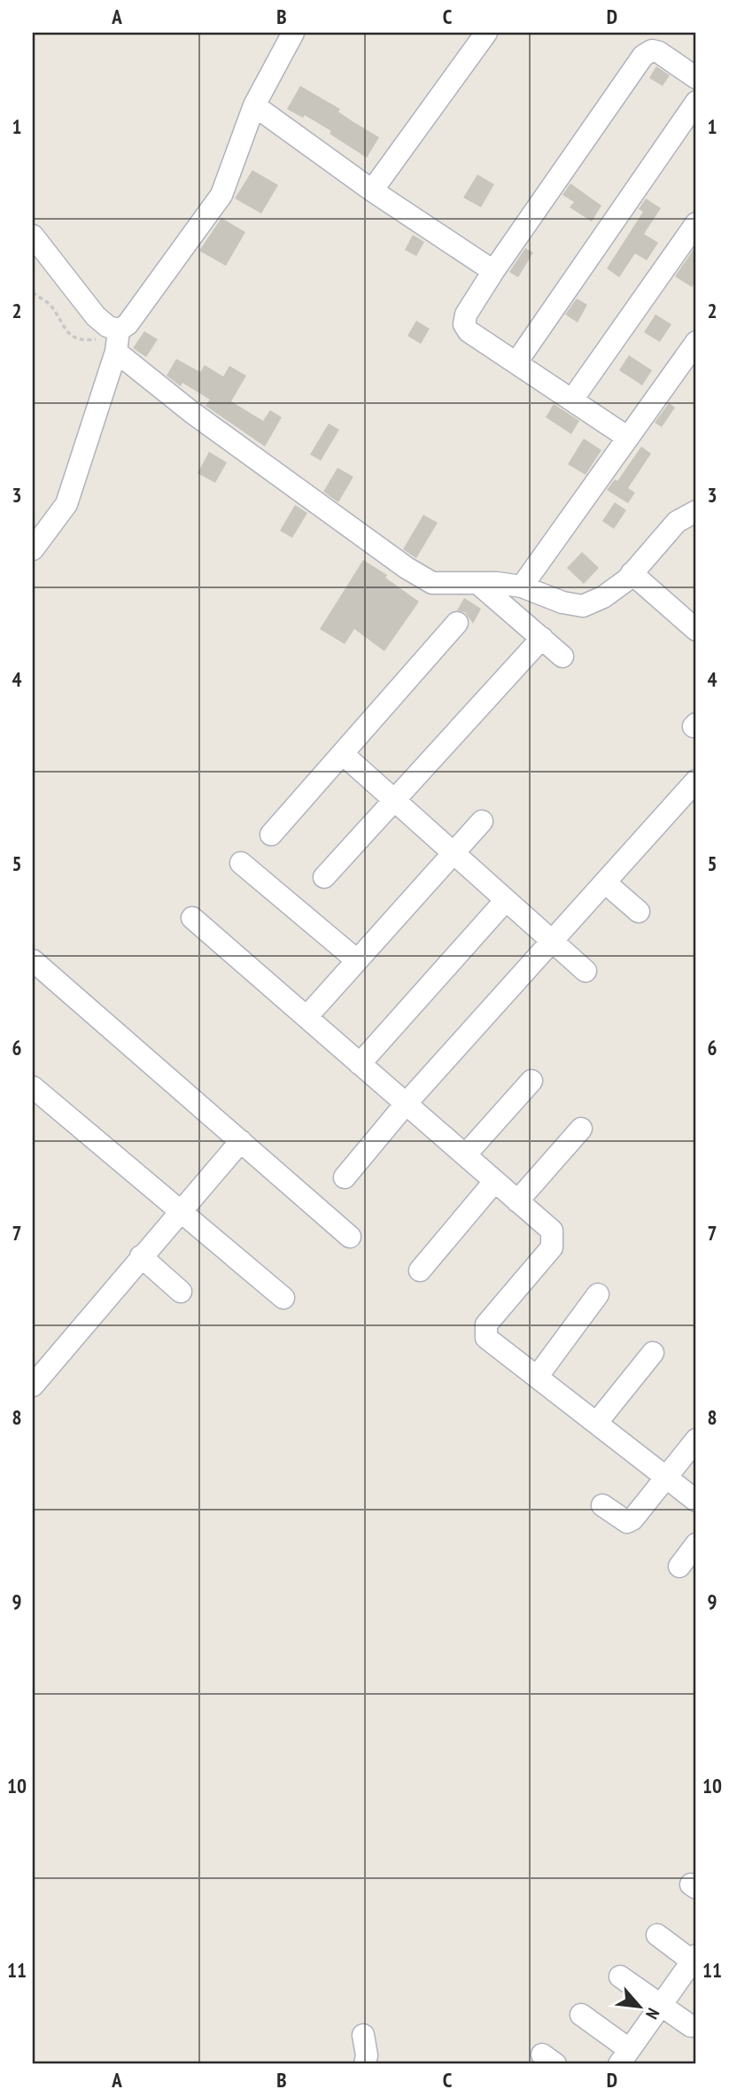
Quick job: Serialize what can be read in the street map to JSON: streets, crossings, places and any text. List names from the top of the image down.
{
  "north": "bottom right",
  "grid": {
    "columns": [
      "A",
      "B",
      "C",
      "D"
    ],
    "rows": [
      "1",
      "2",
      "3",
      "4",
      "5",
      "6",
      "7",
      "8",
      "9",
      "10",
      "11"
    ]
  }
}
